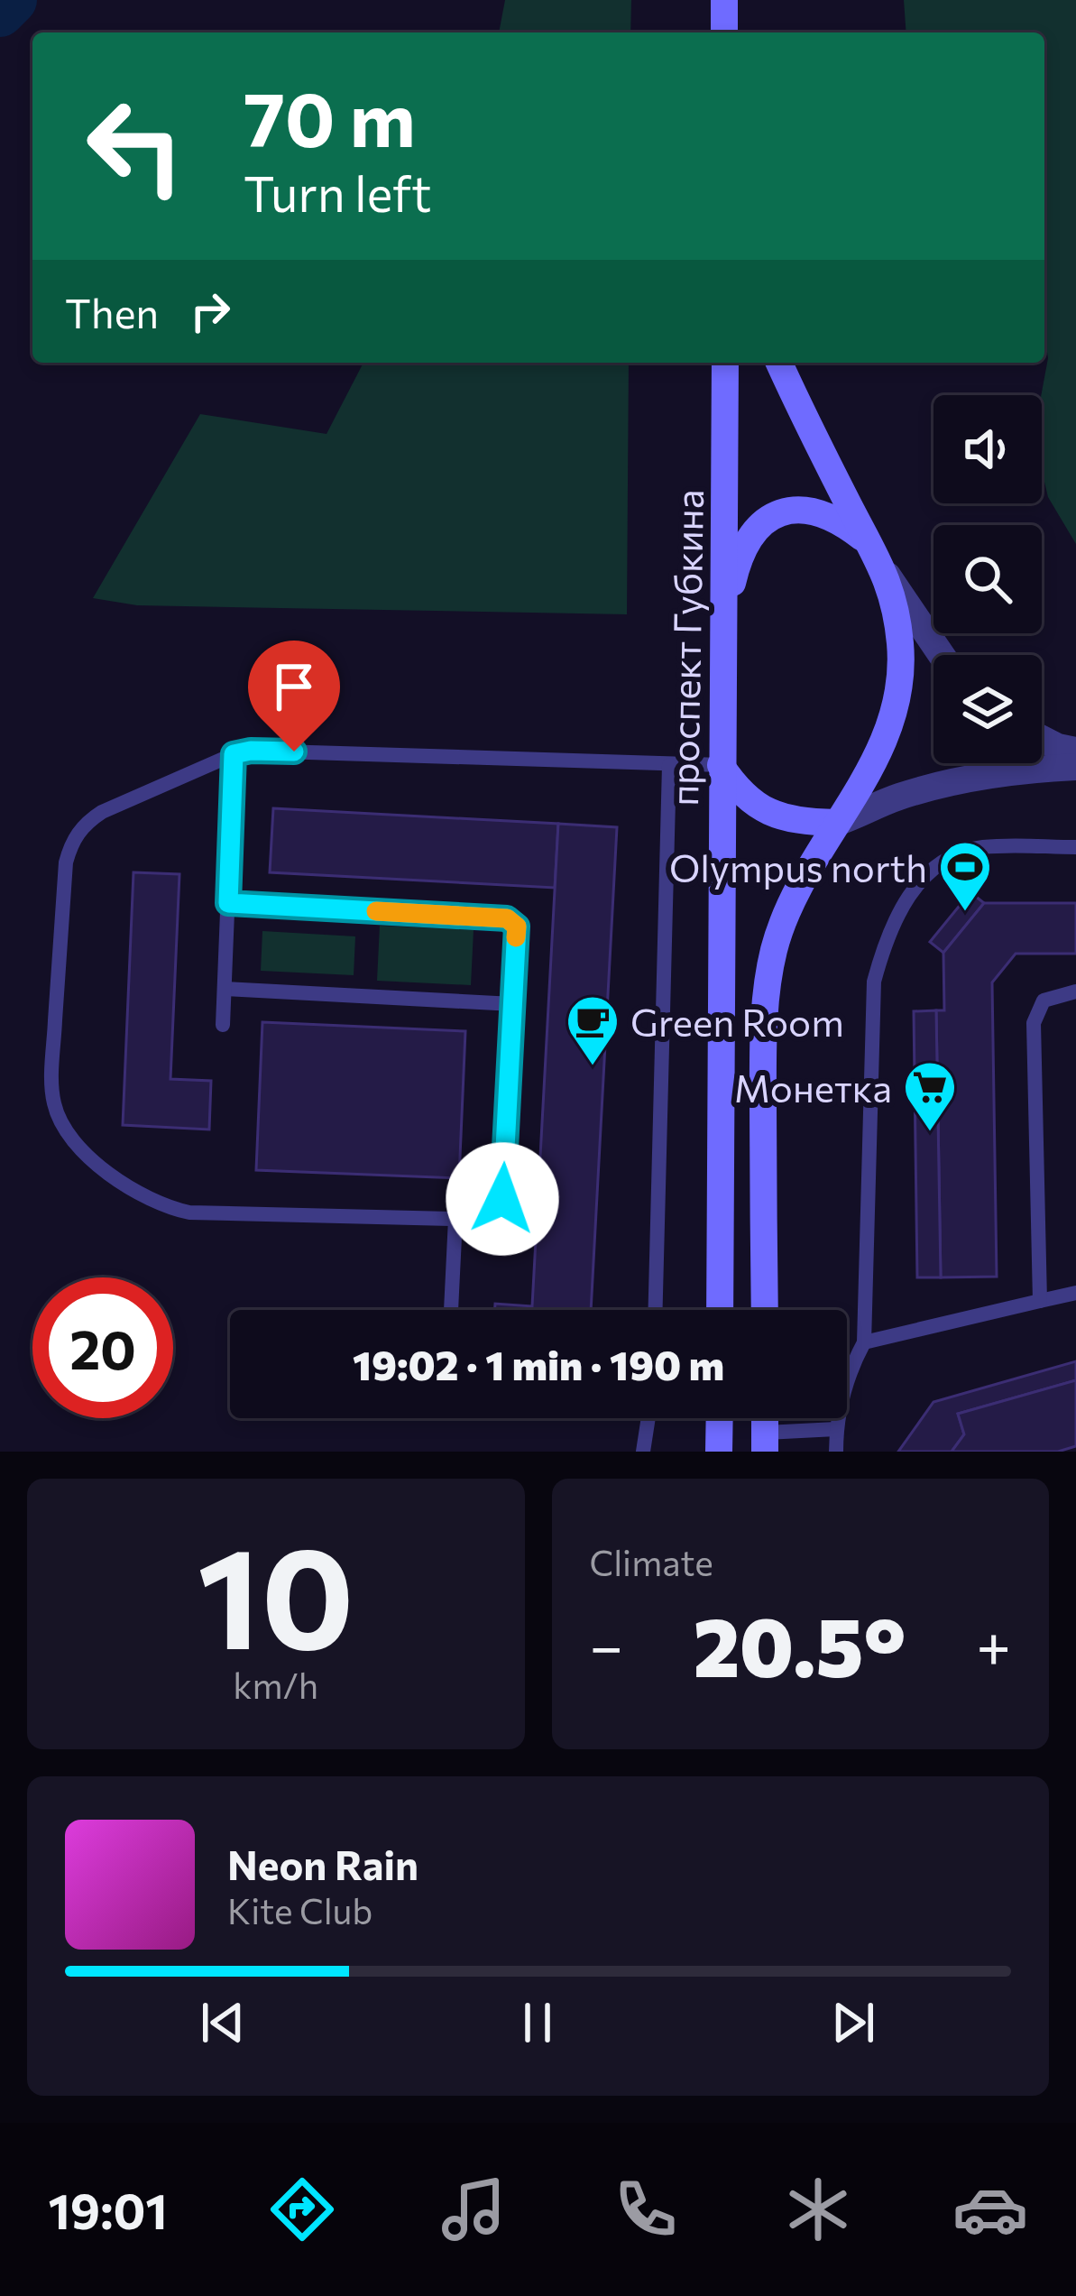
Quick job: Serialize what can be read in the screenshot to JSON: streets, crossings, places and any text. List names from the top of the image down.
{
  "streets": {
    "main road": ["проспект Губкина"]
  },
  "places": {
    "sports": ["Olympus north"],
    "cafe": ["Green Room"],
    "supermarket": ["Монетка"]
  },
  "page": {
    "turn": ["70 m", "Turn left"],
    "then": "Then",
    "limit": "20",
    "trip": "19:02 · 1 min · 190 m",
    "tile": [
      ["10", "km/h"],
      "Climate"
    ],
    "heat": ["−", "20.5°", "+"],
    "song": ["Neon Rain", "Kite Club"],
    "tabs": "19:01"
  }
}
